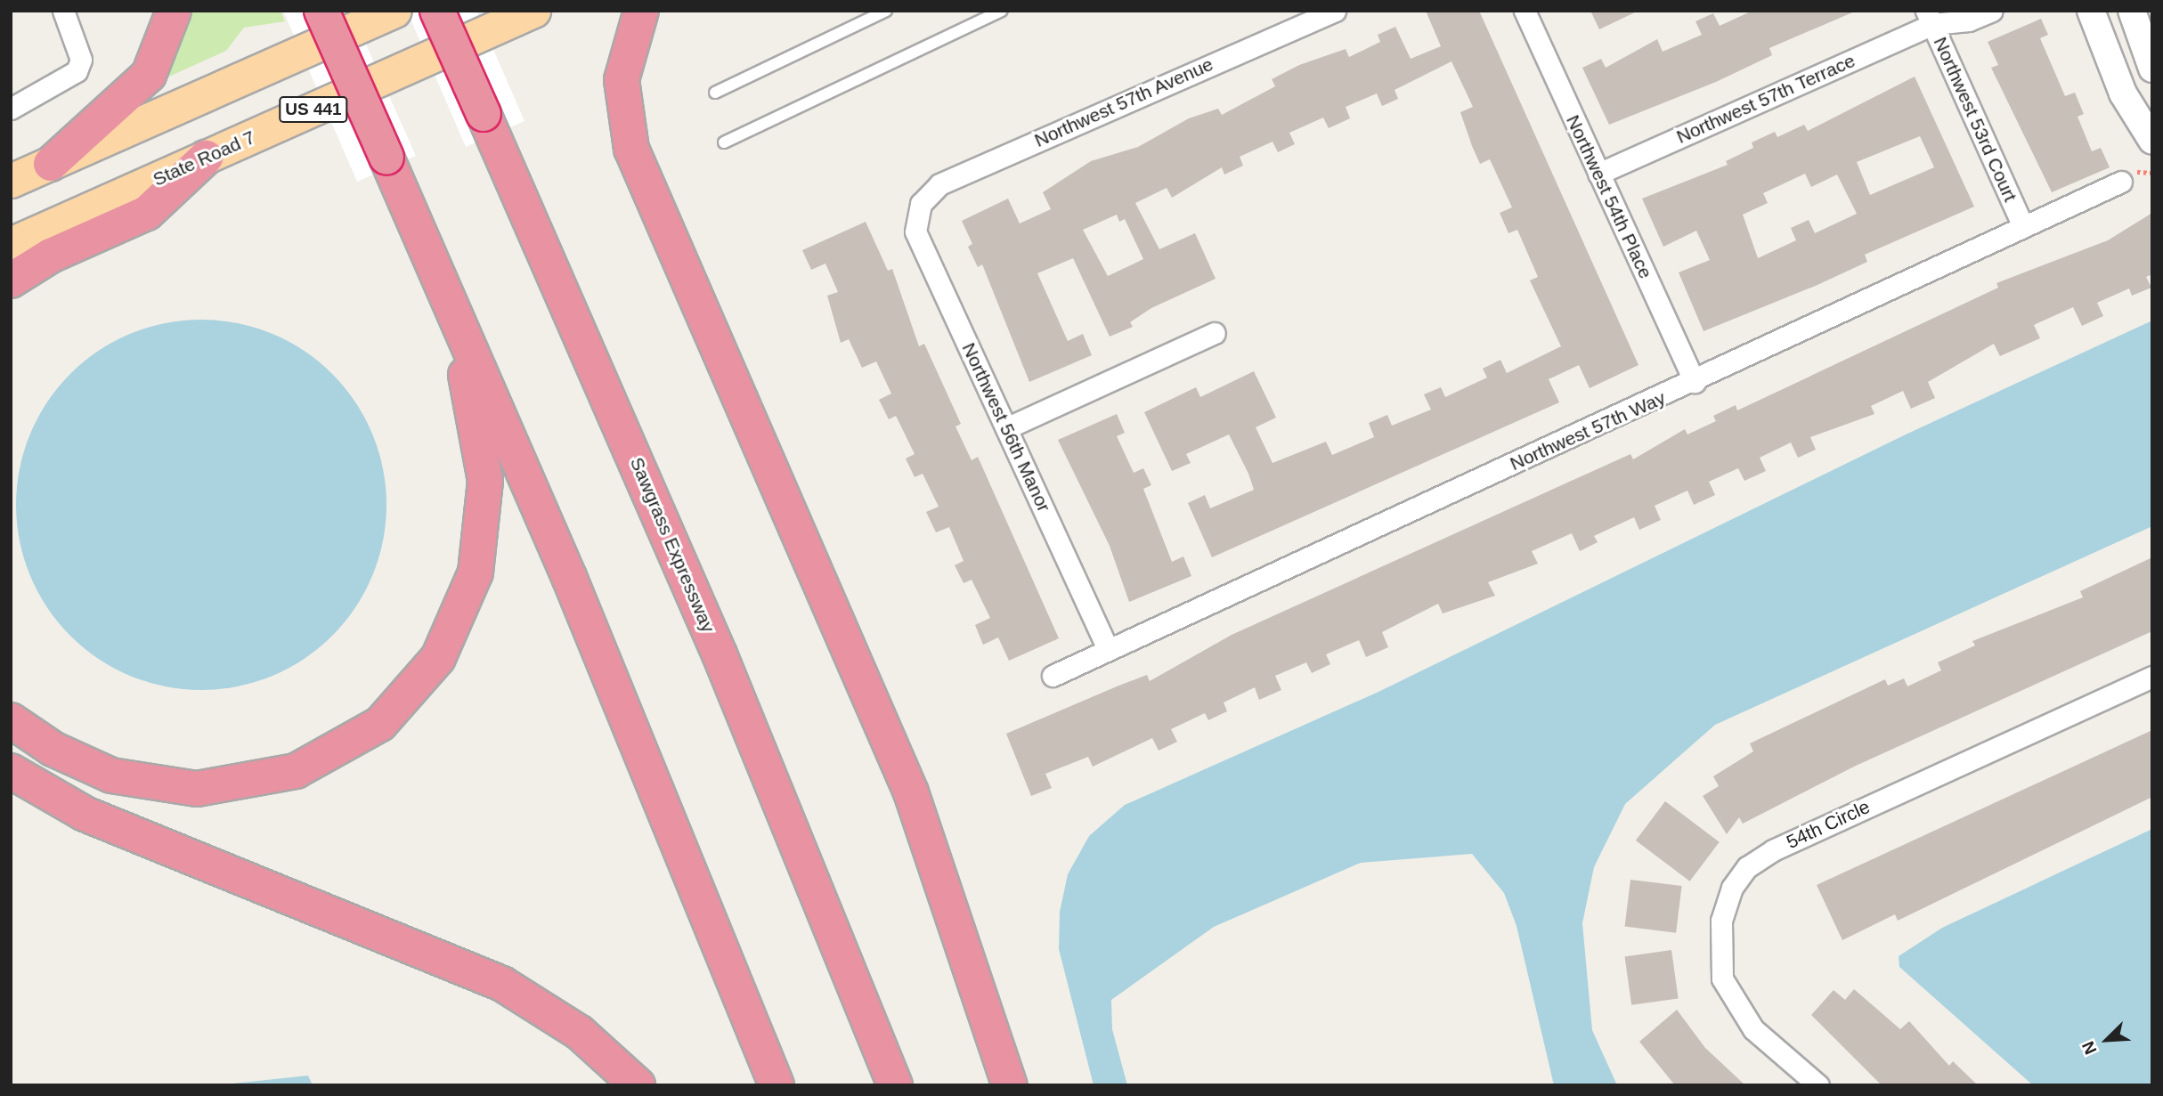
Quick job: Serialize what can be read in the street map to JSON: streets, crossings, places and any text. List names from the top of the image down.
{
  "streets": {
    "highway": ["Sawgrass Expressway"],
    "main road": ["US 441", "State Road 7"],
    "street": [
      "Northwest 57th Terrace",
      "Northwest 57th Avenue",
      "Northwest 53rd Court",
      "Northwest 54th Place",
      "Northwest 56th Manor",
      "Northwest 57th Way",
      "54th Circle"
    ]
  },
  "crossings": [
    ["Northwest 57th Terrace", "Northwest 53rd Court"],
    ["Northwest 57th Terrace", "Northwest 54th Place"],
    ["Northwest 57th Avenue", "Northwest 56th Manor"],
    ["Northwest 53rd Court", "Northwest 57th Way"],
    ["Northwest 54th Place", "Northwest 57th Way"],
    ["Northwest 56th Manor", "Northwest 57th Way"]
  ],
  "north": "bottom left"
}
